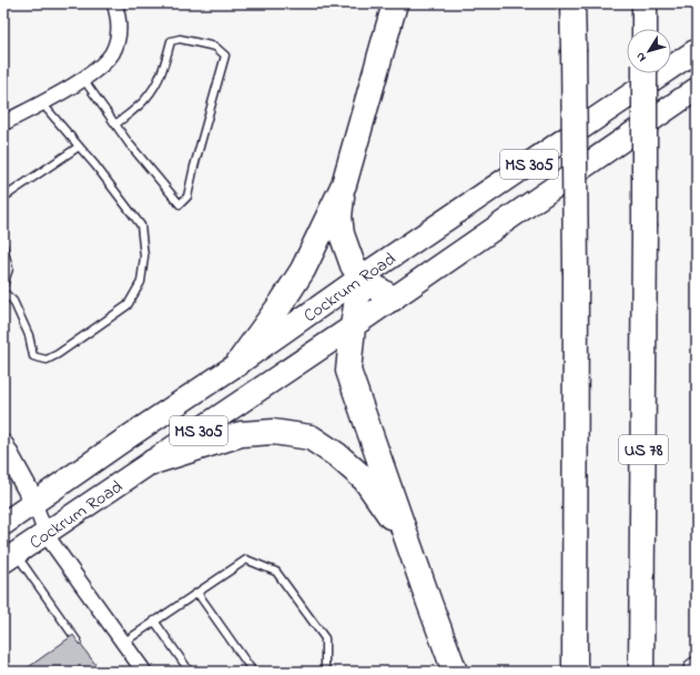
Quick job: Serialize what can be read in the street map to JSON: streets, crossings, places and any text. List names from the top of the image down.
{
  "streets": {
    "highway": ["US 78"],
    "main road": ["MS 305", "Cockrum Road"]
  },
  "north": "bottom left"
}
